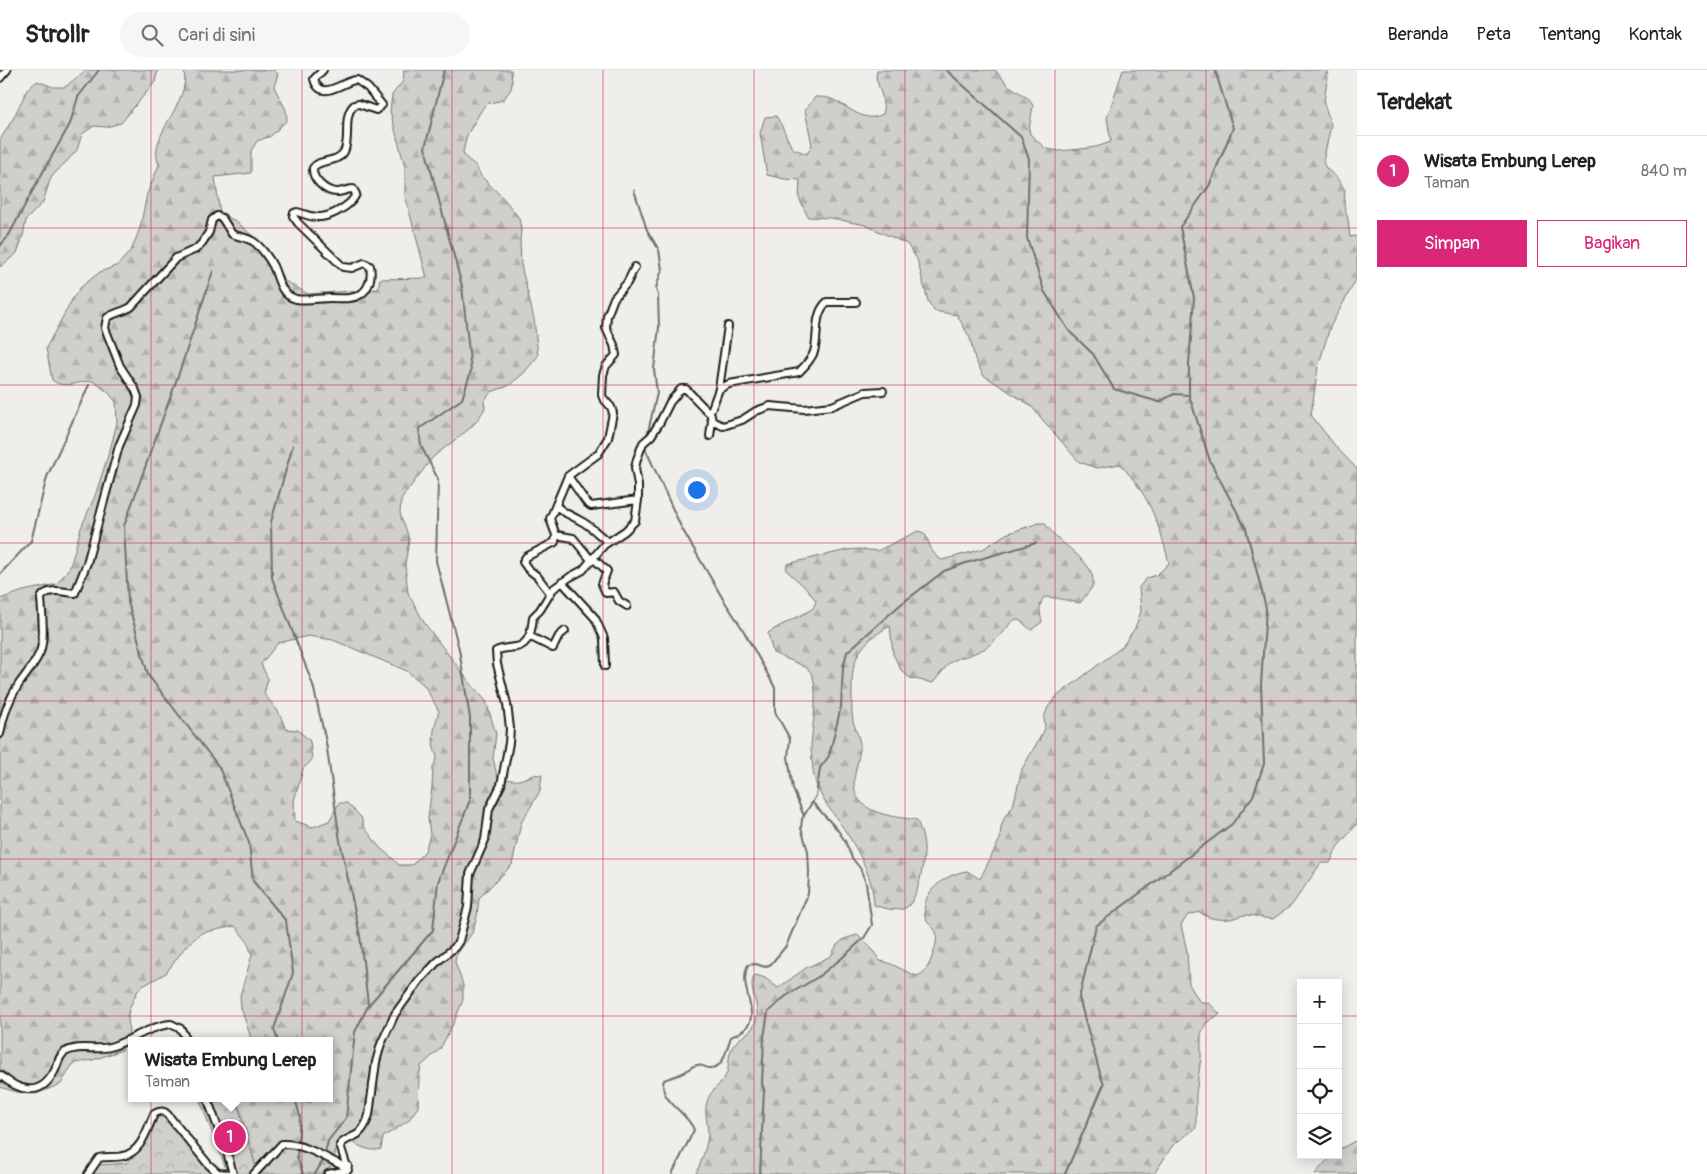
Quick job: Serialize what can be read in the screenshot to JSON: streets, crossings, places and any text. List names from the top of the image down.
{
  "page": {
    "header": "Strollr",
    "search": "Cari di sini",
    "nav": [
      "Beranda",
      "Peta",
      "Tentang",
      "Kontak"
    ],
    "heading": "Terdekat",
    "list": [
      {
        "mark": "1",
        "name": "Wisata Embung Lerep",
        "note": "Taman",
        "value": "840 m"
      }
    ],
    "buttons": ["Simpan", "Bagikan"],
    "map_buttons": ["+", "−"],
    "popup": ["Wisata Embung Lerep", "Taman"],
    "pins": "1"
  }
}
